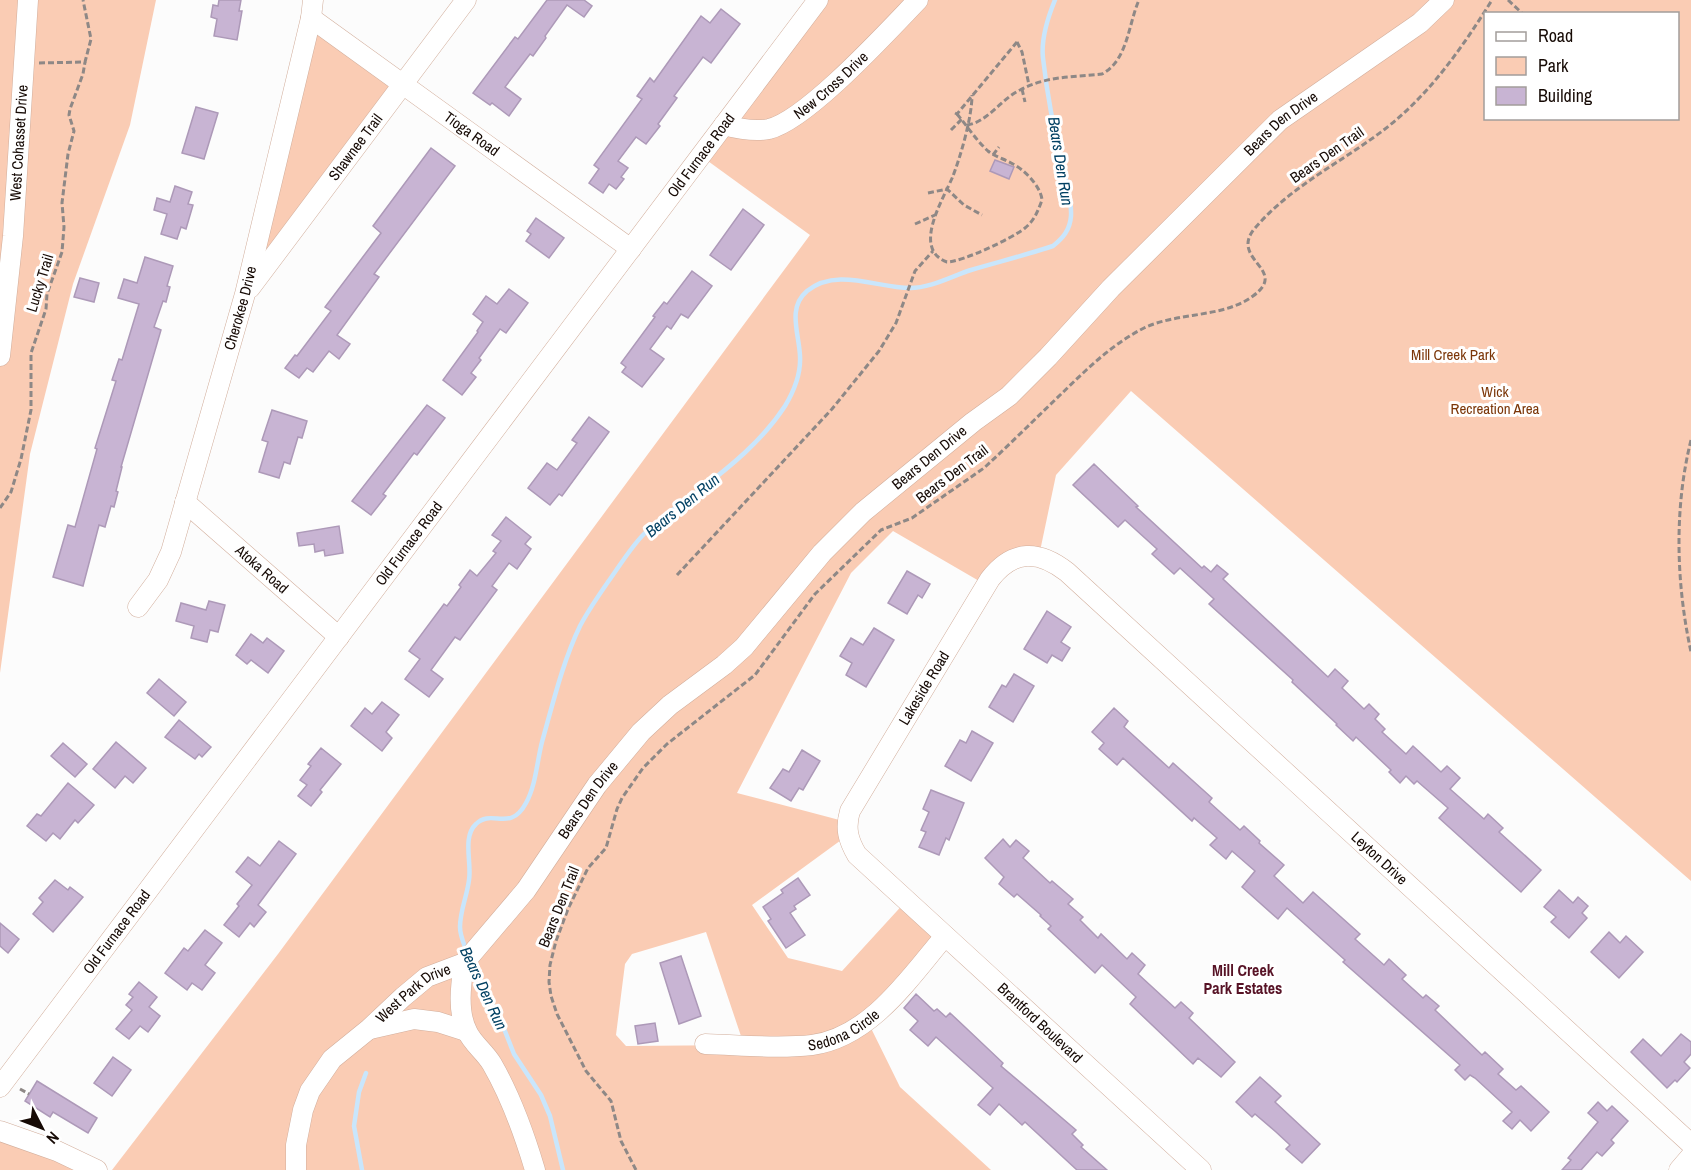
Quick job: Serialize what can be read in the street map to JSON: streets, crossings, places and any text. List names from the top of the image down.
{
  "streets": {
    "street": [
      "New Cross Drive",
      "Bears Den Drive",
      "Tioga Road",
      "West Cohasset Drive",
      "Shawnee Trail",
      "Old Furnace Road",
      "Cherokee Drive",
      "Atoka Road",
      "Lakeside Road",
      "Leyton Drive",
      "West Park Drive",
      "Brantford Boulevard",
      "Sedona Circle"
    ],
    "path": ["Bears Den Trail", "Lucky Trail"]
  },
  "crossings": [
    ["New Cross Drive", "Old Furnace Road"],
    ["Bears Den Drive", "West Park Drive"],
    ["Tioga Road", "Shawnee Trail"],
    ["Tioga Road", "Old Furnace Road"],
    ["Tioga Road", "Cherokee Drive"],
    ["Shawnee Trail", "Cherokee Drive"],
    ["Old Furnace Road", "Atoka Road"],
    ["Cherokee Drive", "Atoka Road"],
    ["Lakeside Road", "Leyton Drive"],
    ["Lakeside Road", "Brantford Boulevard"],
    ["Brantford Boulevard", "Sedona Circle"]
  ],
  "districts": ["Mill Creek Park Estates"],
  "water": ["Bears Den Run"],
  "parks": ["Mill Creek Park", "Wick Recreation Area"],
  "legend": ["Road", "Park", "Building"],
  "north": "bottom right"
}
